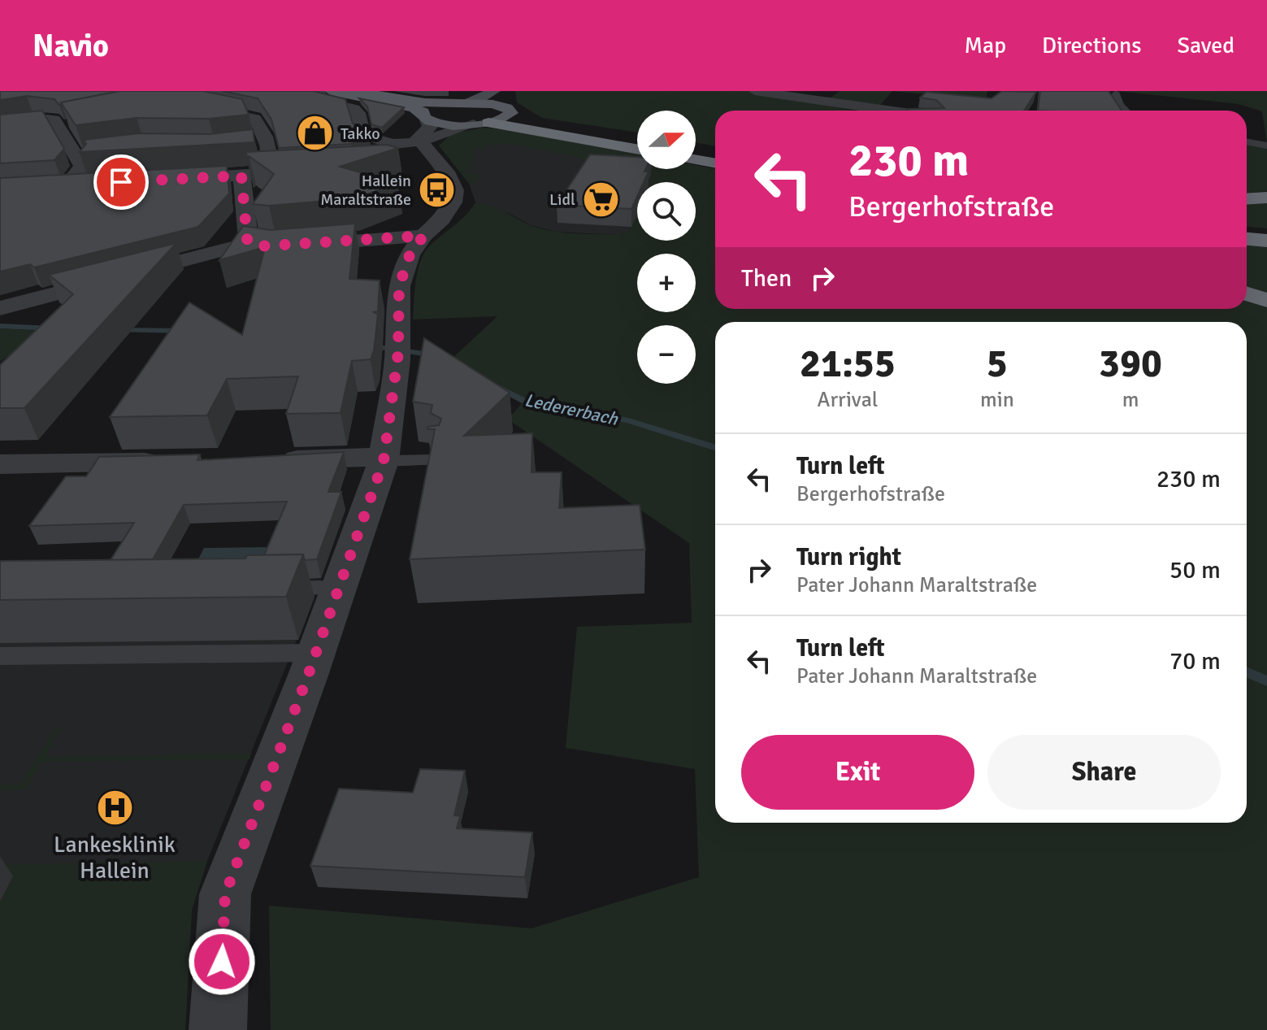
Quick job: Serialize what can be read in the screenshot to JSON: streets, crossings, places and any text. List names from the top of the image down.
{
  "water": ["Ledererbach"],
  "places": {
    "shop": ["Takko"],
    "bus stop": ["Hallein Maraltstraße"],
    "supermarket": ["Lidl"],
    "hospital": ["Lankesklinik Hallein"]
  },
  "north": "right",
  "page": {
    "header": "Navio",
    "nav": ["Map", "Directions", "Saved"],
    "map_buttons": ["+", "−"],
    "turn": ["230 m", "Bergerhofstraße"],
    "then": "Then",
    "eta": [
      "21:55",
      "Arrival",
      "5",
      "min",
      "390",
      "m"
    ],
    "list": [
      {
        "name": "Turn left",
        "note": "Bergerhofstraße",
        "value": "230 m"
      },
      {
        "name": "Turn right",
        "note": "Pater Johann Maraltstraße",
        "value": "50 m"
      },
      {
        "name": "Turn left",
        "note": "Pater Johann Maraltstraße",
        "value": "70 m"
      }
    ],
    "buttons": ["Exit", "Share"]
  }
}
